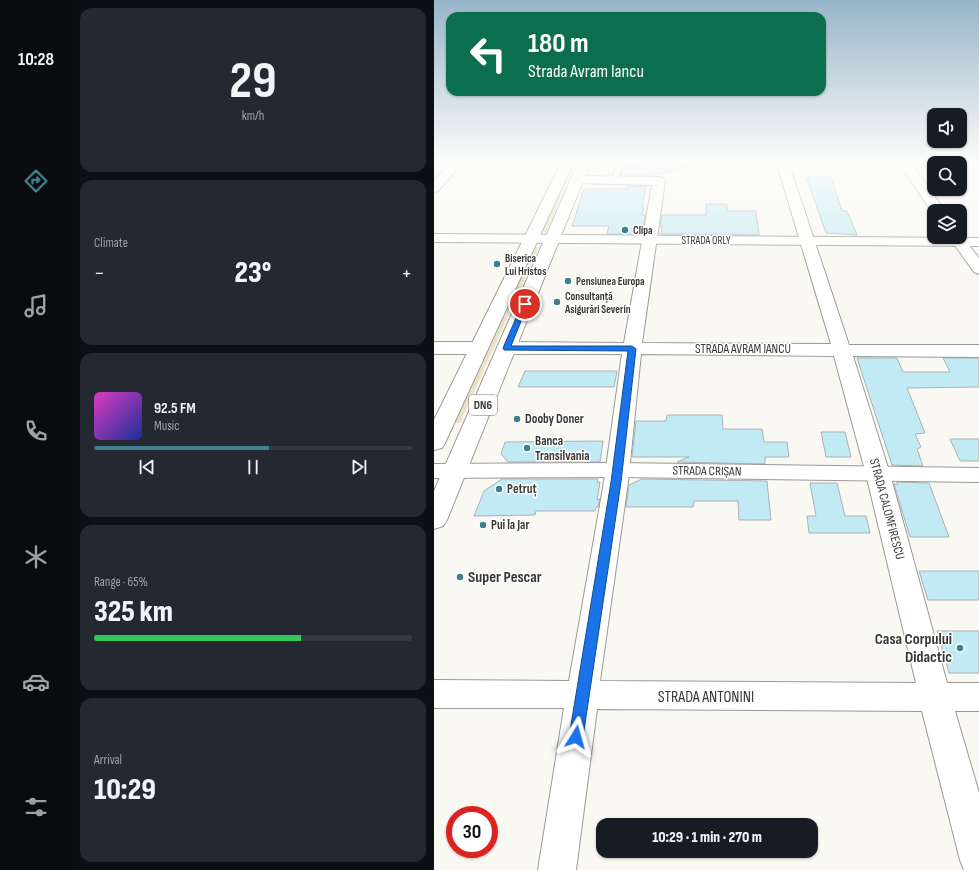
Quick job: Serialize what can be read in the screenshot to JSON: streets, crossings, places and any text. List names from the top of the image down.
{
  "streets": {
    "street": [
      "STRADA ORLY",
      "STRADA AVRAM IANCU",
      "DN6",
      "STRADA CRIȘAN",
      "STRADA CALOMFIRESCU",
      "STRADA ANTONINI"
    ]
  },
  "crossings": [
    ["STRADA ORLY", "DN6"],
    ["STRADA ORLY", "STRADA CALOMFIRESCU"],
    ["STRADA AVRAM IANCU", "DN6"],
    ["STRADA AVRAM IANCU", "STRADA CALOMFIRESCU"],
    ["DN6", "STRADA CRIȘAN"],
    ["STRADA CRIȘAN", "STRADA CALOMFIRESCU"],
    ["STRADA CALOMFIRESCU", "STRADA ANTONINI"]
  ],
  "places": [
    "Clipa",
    "Biserica Lui Hristos",
    "Pensiunea Europa",
    "Consultanță Asigurări Severin",
    "Dooby Doner",
    "Banca Transilvania",
    "Petruț",
    "Pui la Jar",
    "Super Pescar",
    "Casa Corpului Didactic"
  ],
  "page": {
    "tabs": "10:28",
    "tile": [
      ["29", "km/h"],
      "Climate",
      ["Range · 65%", "325 km"],
      ["Arrival", "10:29"]
    ],
    "turn": ["180 m", "Strada Avram Iancu"],
    "heat": ["−", "23°", "+"],
    "song": ["92.5 FM", "Music"],
    "limit": "30",
    "trip": "10:29 · 1 min · 270 m"
  }
}
